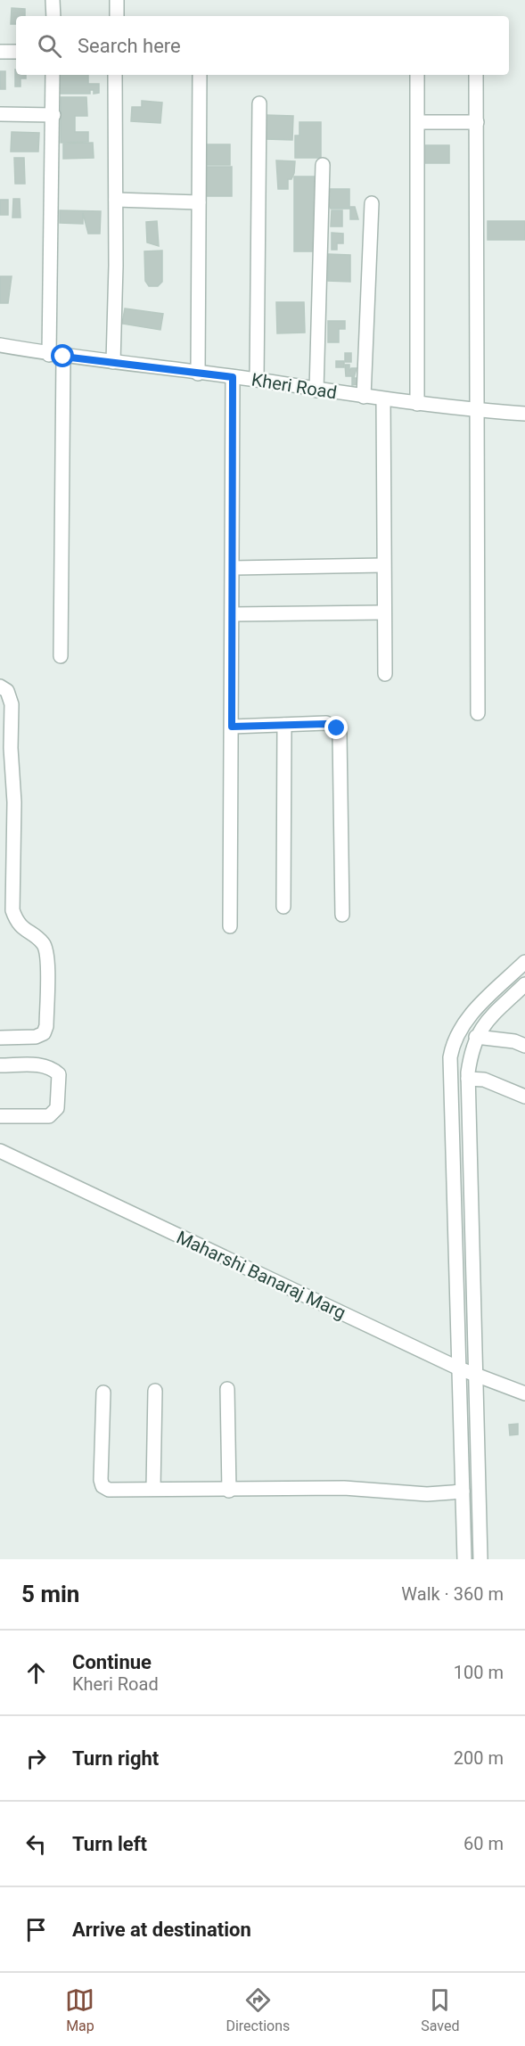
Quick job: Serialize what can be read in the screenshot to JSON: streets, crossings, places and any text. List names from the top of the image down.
{
  "streets": {
    "street": ["Kheri Road", "Maharshi Banaraj Marg"]
  },
  "page": {
    "search": "Search here",
    "heading": ["5 min", "Walk · 360 m"],
    "list": [
      ["Continue", "Kheri Road", "100 m"],
      ["Turn right", "200 m"],
      ["Turn left", "60 m"],
      "Arrive at destination"
    ],
    "nav": ["Map", "Directions", "Saved"]
  }
}
